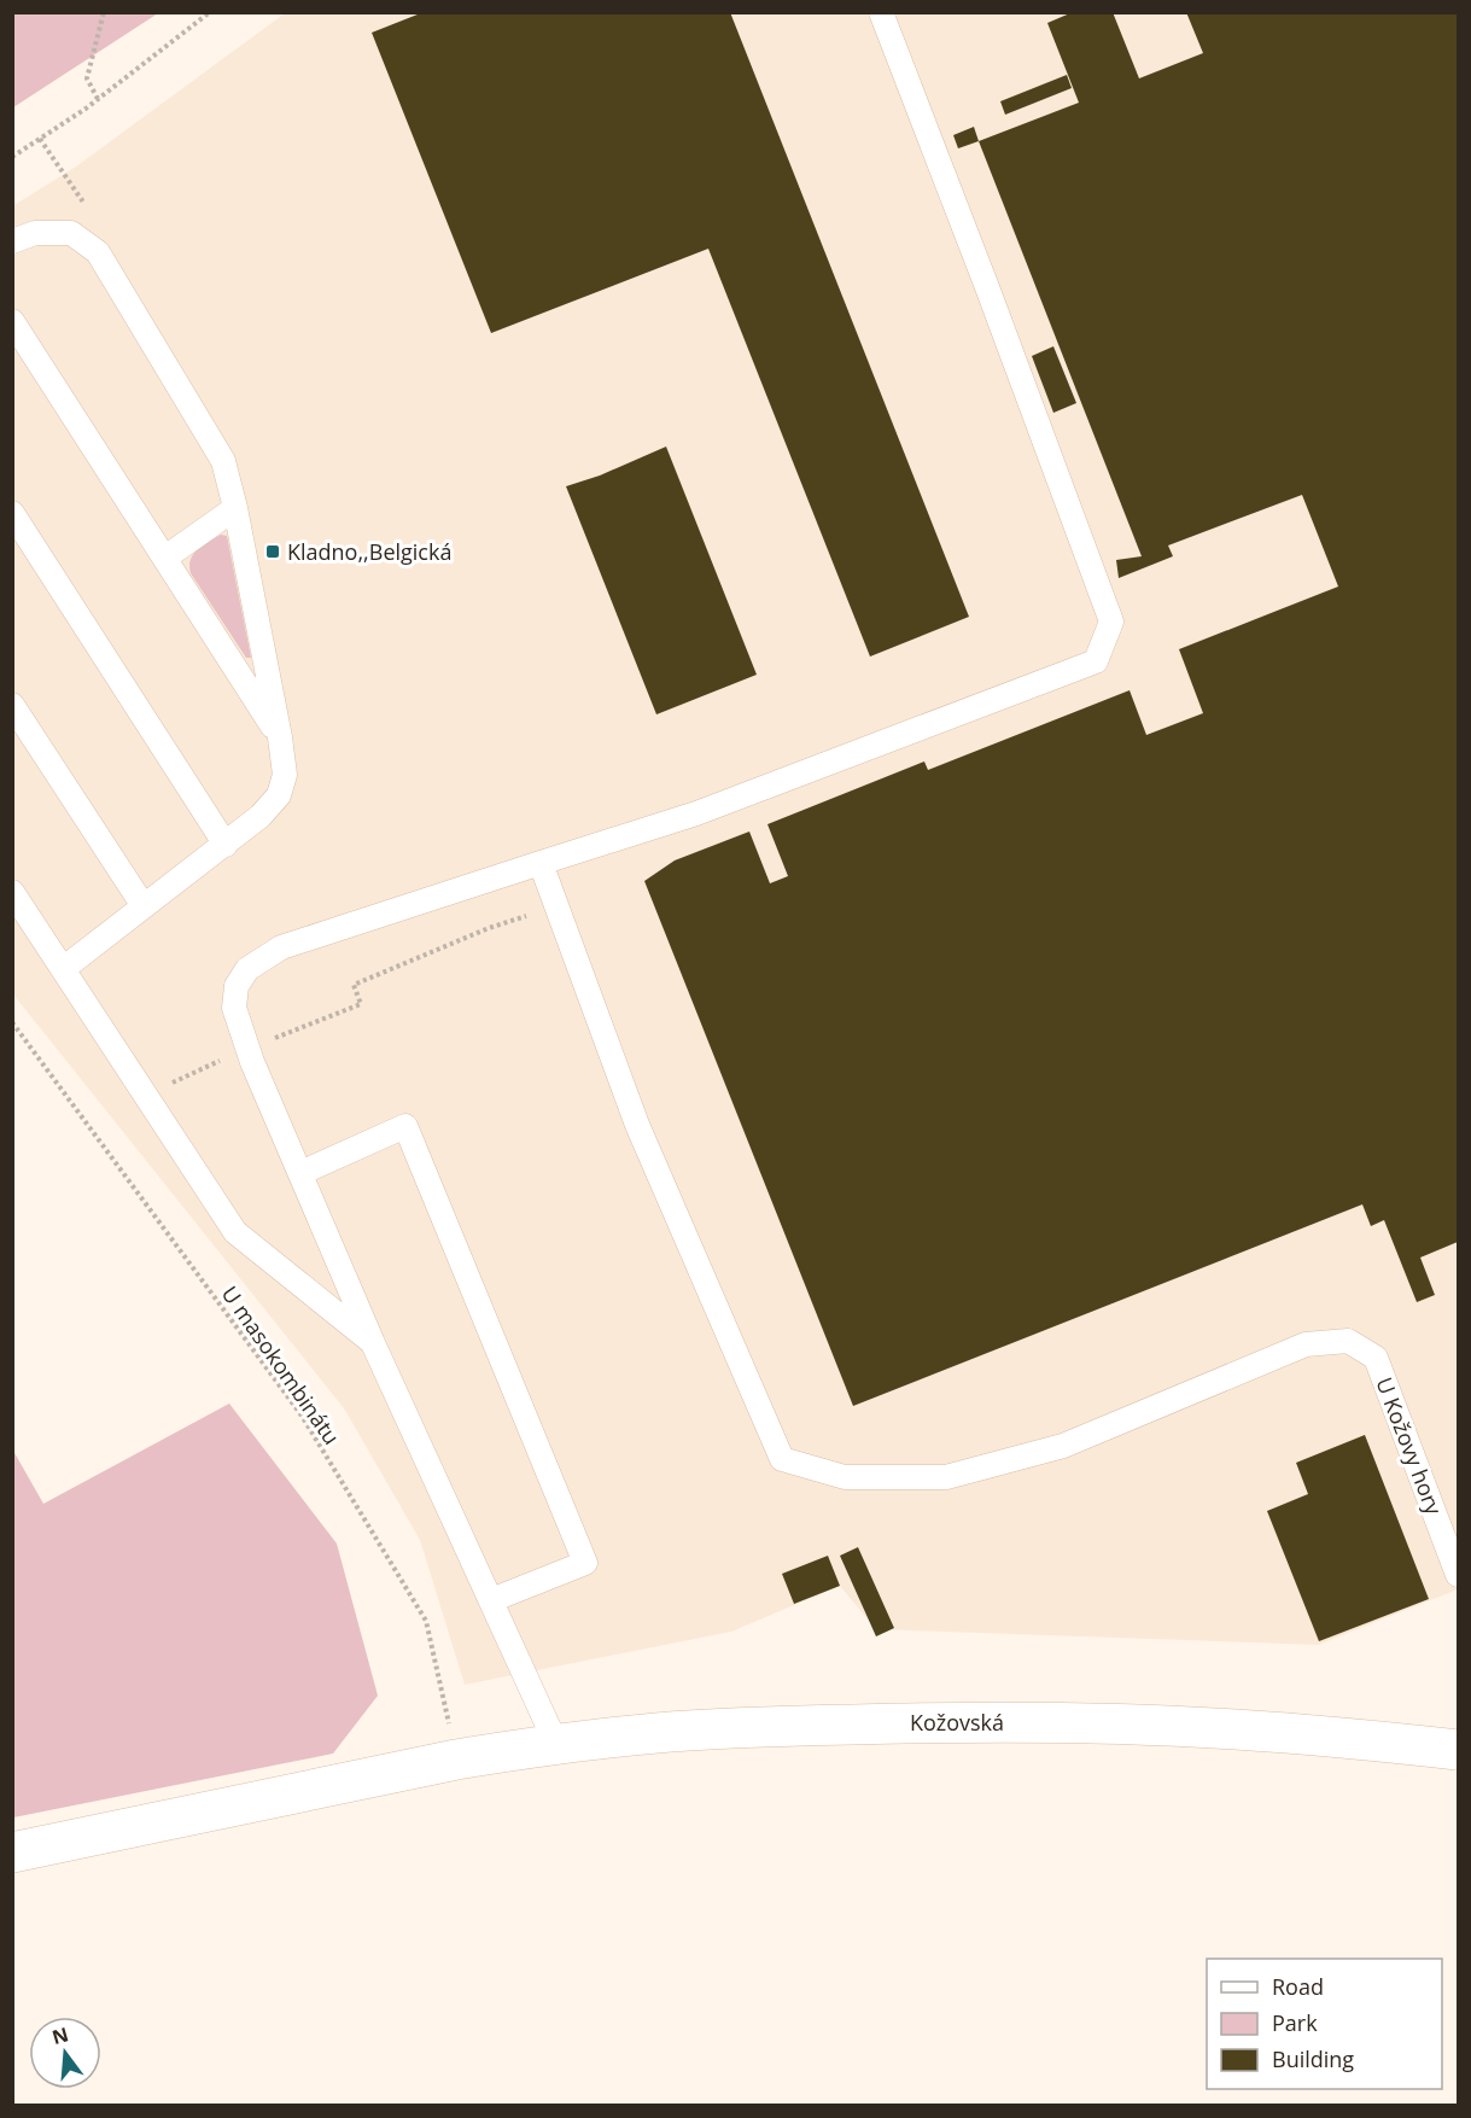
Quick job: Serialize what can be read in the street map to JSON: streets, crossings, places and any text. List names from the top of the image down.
{
  "streets": {
    "street": ["Kožovská"],
    "lane": ["U Kožovy hory"],
    "path": ["U masokombinátu"]
  },
  "crossings": [
    ["U masokombinátu", "Kožovská"]
  ],
  "places": {
    "transit": ["Kladno,,Belgická"]
  },
  "legend": ["Road", "Park", "Building"],
  "north": "top"
}
